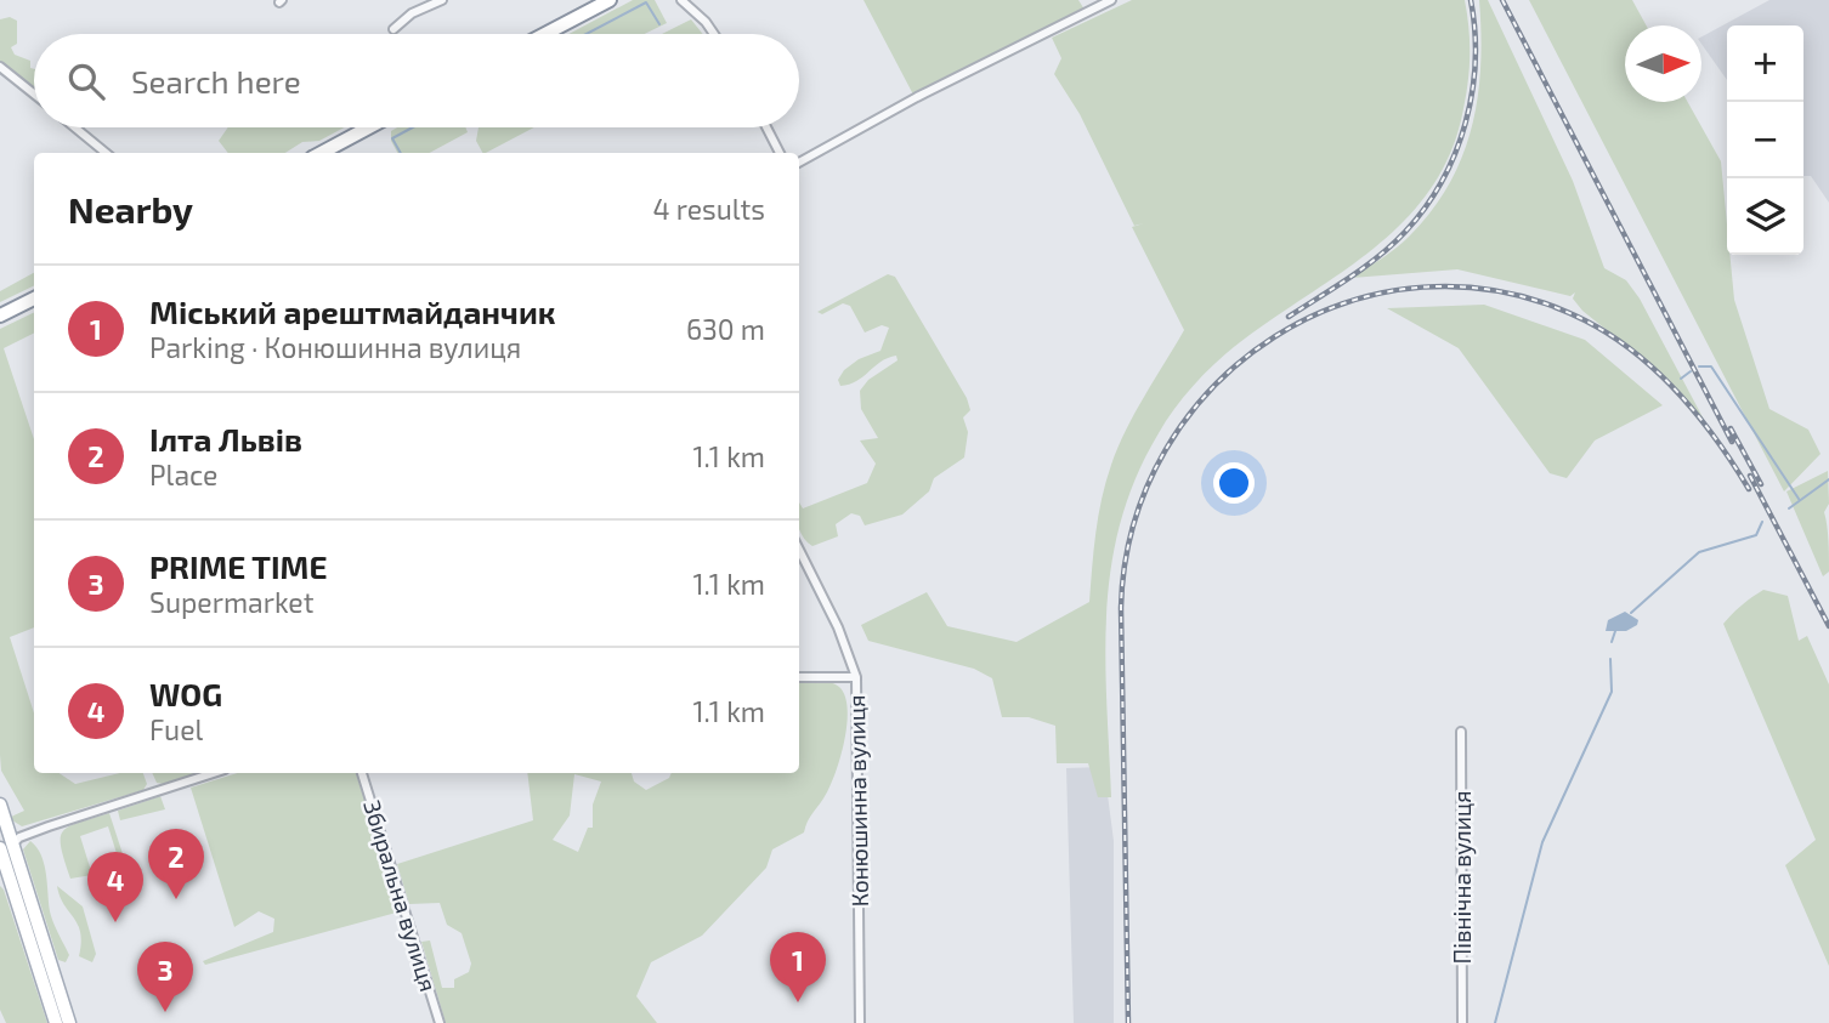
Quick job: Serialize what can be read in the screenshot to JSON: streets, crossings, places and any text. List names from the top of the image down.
{
  "streets": {
    "street": ["Конюшинна вулиця", "Північна вулиця", "Збиральна вулиця"]
  },
  "north": "right",
  "page": {
    "map_buttons": ["+", "−"],
    "search": "Search here",
    "heading": ["Nearby", "4 results"],
    "list": [
      {
        "mark": "1",
        "name": "Міський арештмайданчик",
        "note": "Parking · Конюшинна вулиця",
        "value": "630 m"
      },
      {
        "mark": "2",
        "name": "Ілта Львів",
        "note": "Place",
        "value": "1.1 km"
      },
      {
        "mark": "3",
        "name": "PRIME TIME",
        "note": "Supermarket",
        "value": "1.1 km"
      },
      {
        "mark": "4",
        "name": "WOG",
        "note": "Fuel",
        "value": "1.1 km"
      }
    ],
    "pins": [
      "2",
      "4",
      "1",
      "3"
    ]
  }
}
